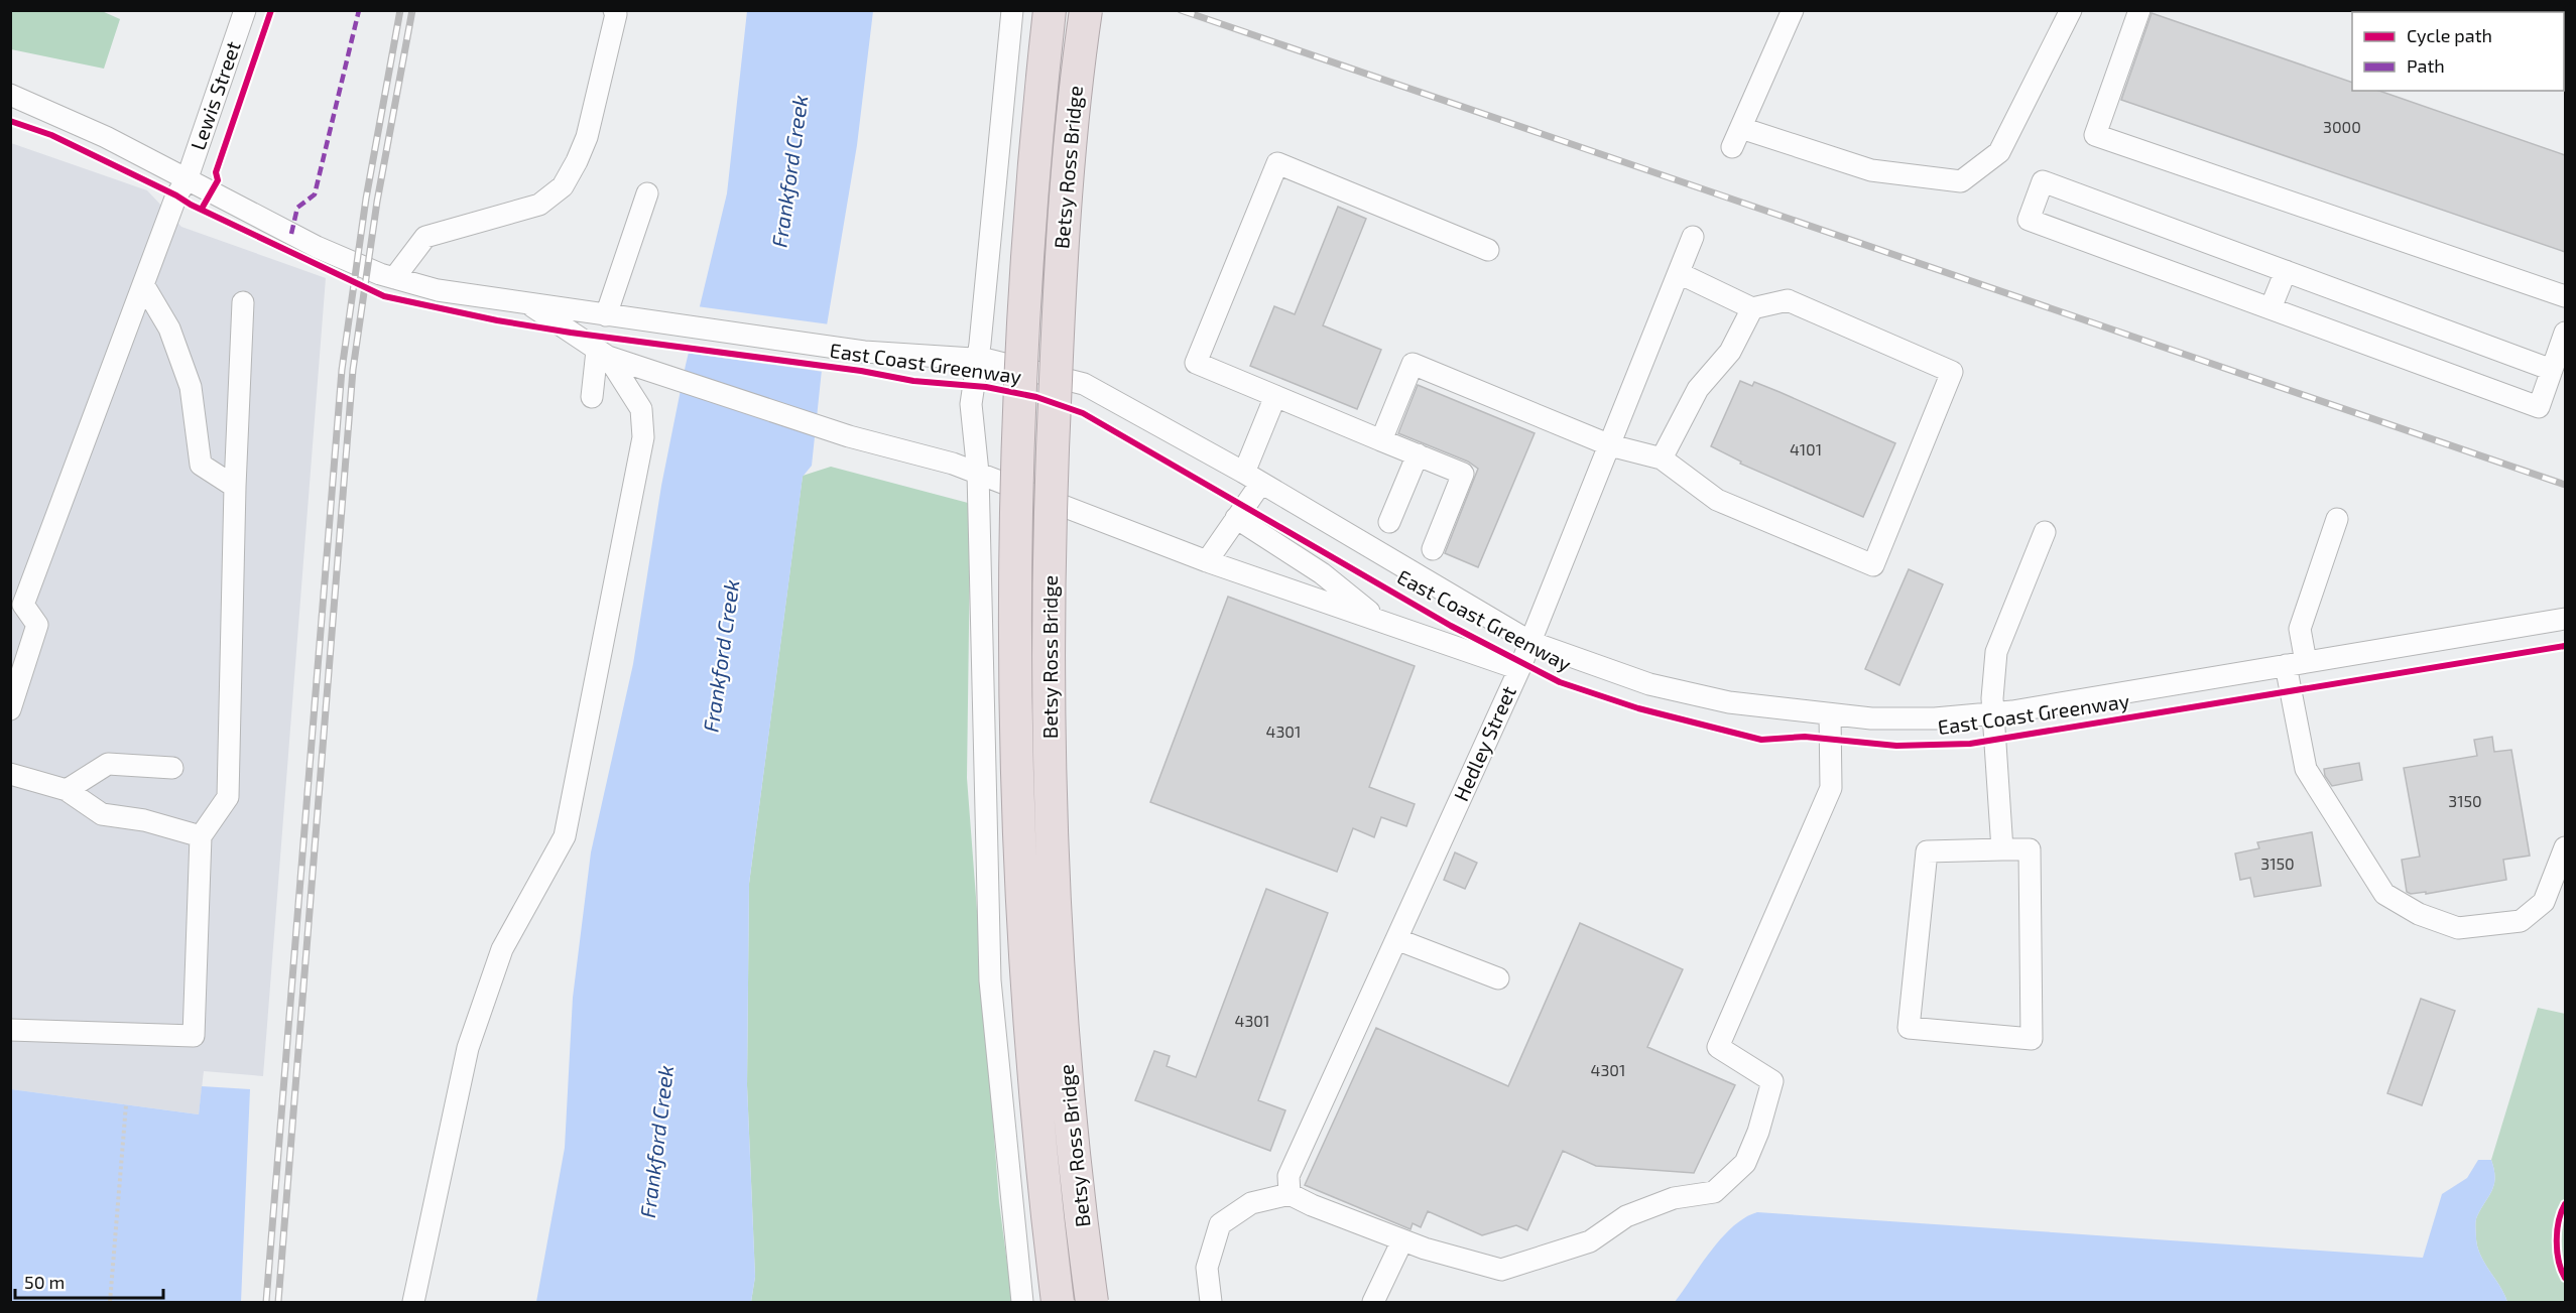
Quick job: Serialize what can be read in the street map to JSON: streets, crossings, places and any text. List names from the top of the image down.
{
  "streets": {
    "highway": ["Betsy Ross Bridge"],
    "street": ["Lewis Street", "Hedley Street"],
    "cycle path": ["East Coast Greenway"]
  },
  "water": ["Frankford Creek"],
  "house_numbers": [
    "3000",
    "4101",
    "4301",
    "3150",
    "3150",
    "4301",
    "4301"
  ],
  "legend": ["Cycle path", "Path"],
  "scale_bar": "50 m"
}
